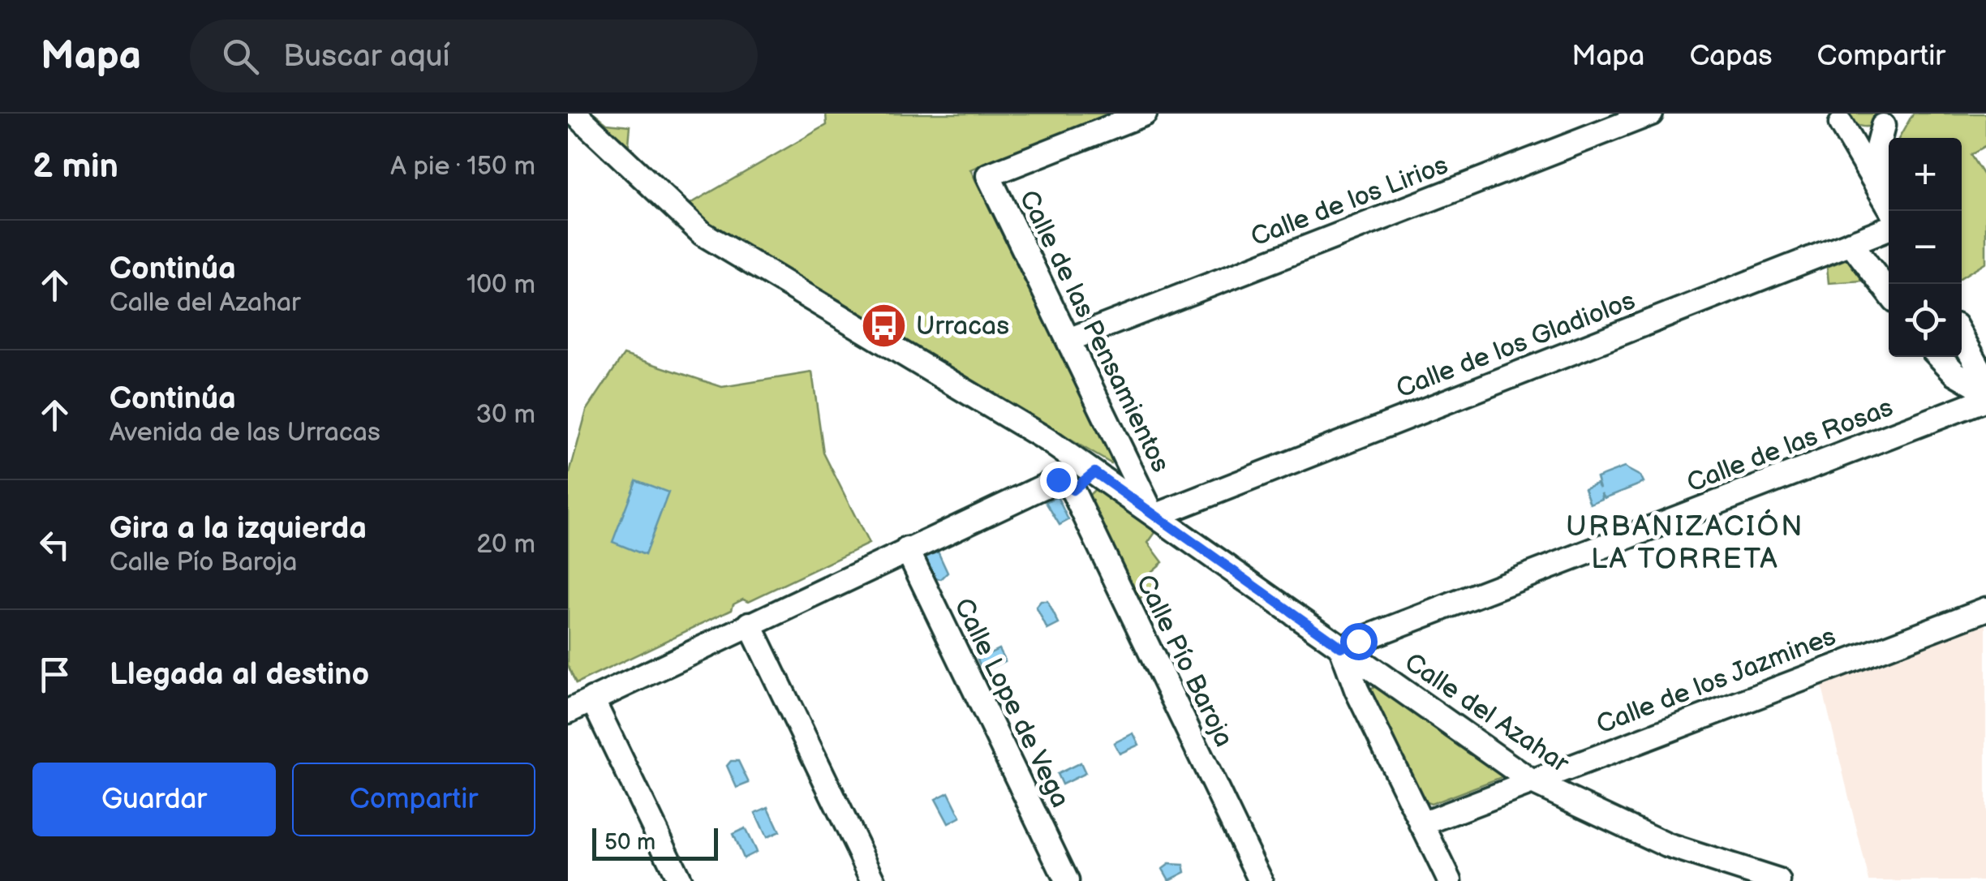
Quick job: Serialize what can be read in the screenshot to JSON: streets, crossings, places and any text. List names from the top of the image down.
{
  "streets": {
    "street": [
      "Calle de los Lirios",
      "Calle de las Pensamientos",
      "Calle de los Gladiolos",
      "Calle de las Rosas",
      "Calle Pío Baroja",
      "Calle de los Jazmines",
      "Calle Lope de Vega",
      "Calle del Azahar"
    ]
  },
  "crossings": [
    ["Calle de los Lirios", "Calle de las Pensamientos"],
    ["Calle de las Pensamientos", "Calle de los Gladiolos"],
    ["Calle de las Pensamientos", "Calle del Azahar"],
    ["Calle de los Gladiolos", "Calle del Azahar"],
    ["Calle de las Rosas", "Calle del Azahar"],
    ["Calle de los Jazmines", "Calle del Azahar"]
  ],
  "districts": ["URBANIZACIÓN LA TORRETA"],
  "places": {
    "bus stop": ["Urracas"]
  },
  "scale_bar": "50 m",
  "page": {
    "header": "Mapa",
    "search": "Buscar aquí",
    "nav": ["Mapa", "Capas", "Compartir"],
    "heading": ["2 min", "A pie · 150 m"],
    "map_buttons": ["+", "−"],
    "list": [
      ["Continúa", "Calle del Azahar", "100 m"],
      ["Continúa", "Avenida de las Urracas", "30 m"],
      ["Gira a la izquierda", "Calle Pío Baroja", "20 m"],
      "Llegada al destino"
    ],
    "buttons": ["Guardar", "Compartir"],
    "scale": "50 m"
  }
}
